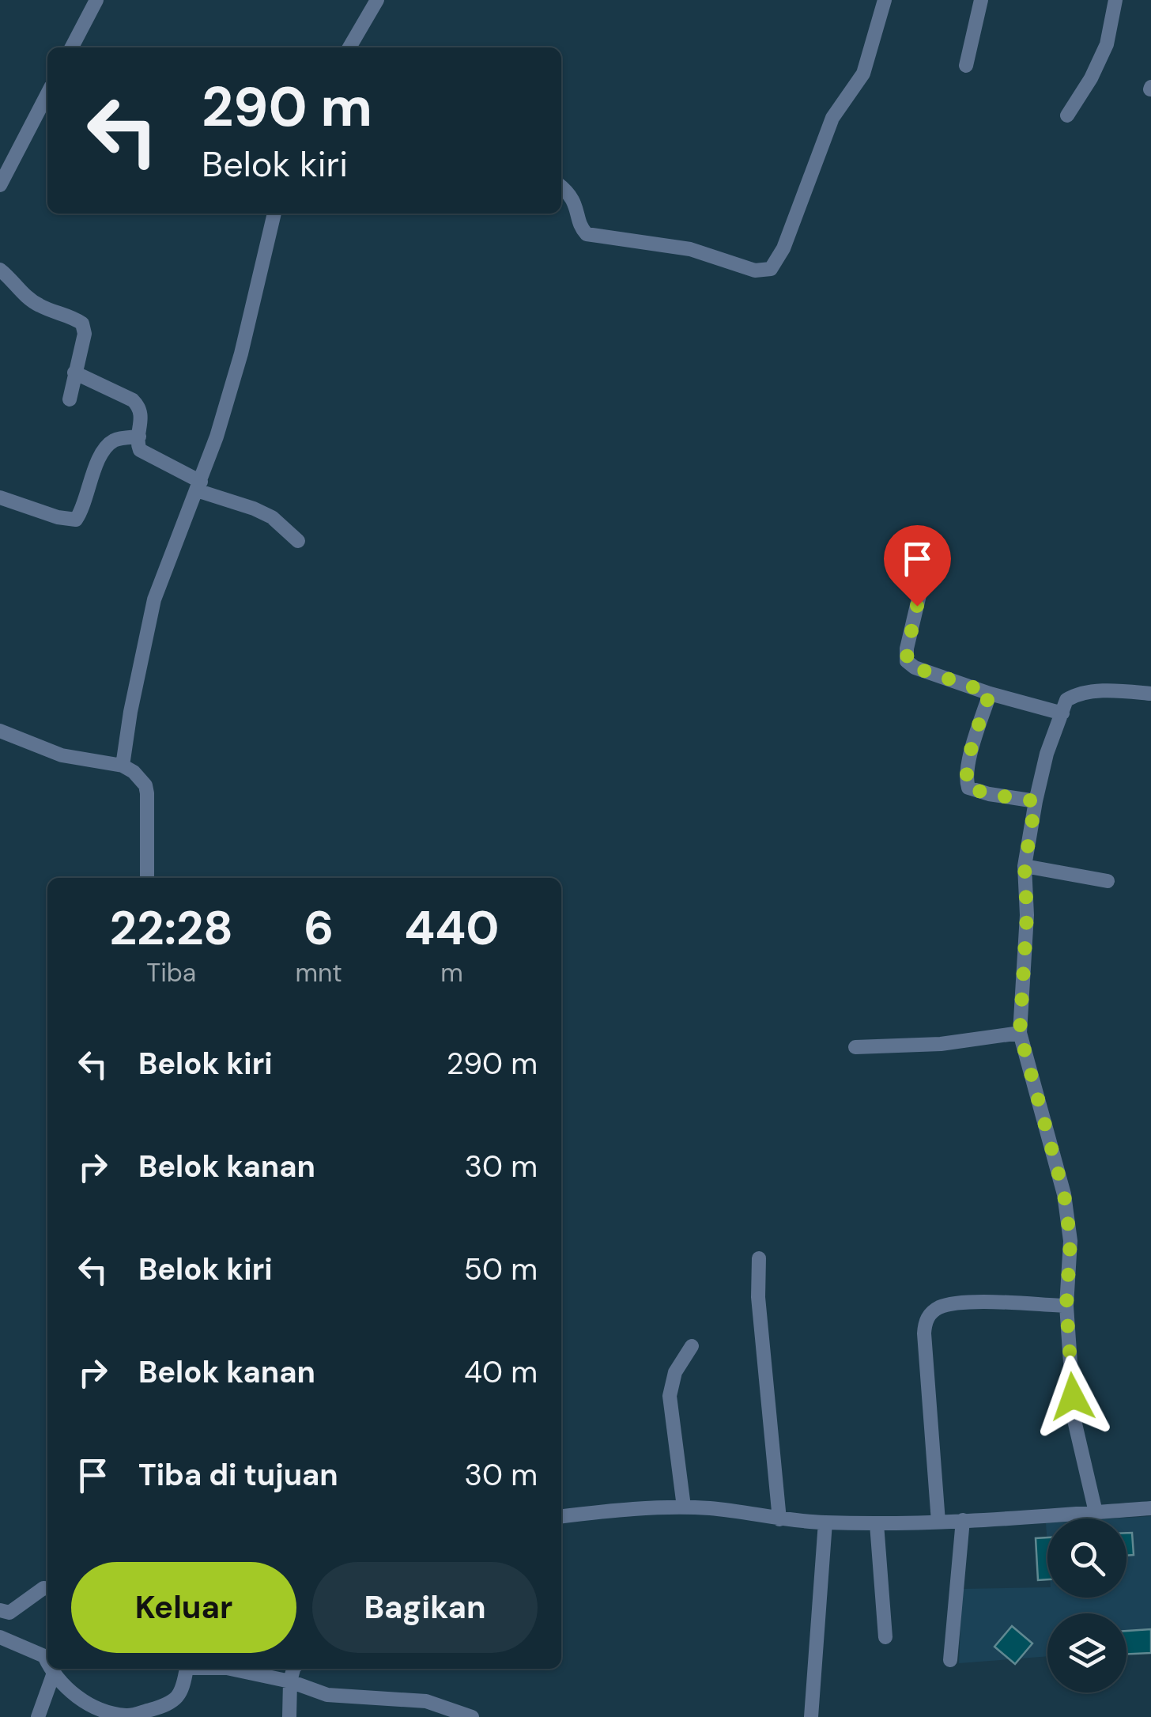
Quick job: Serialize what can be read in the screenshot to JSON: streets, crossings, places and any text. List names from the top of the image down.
{
  "page": {
    "turn": ["290 m", "Belok kiri"],
    "eta": [
      "22:28",
      "Tiba",
      "6",
      "mnt",
      "440",
      "m"
    ],
    "list": [
      {
        "name": "Belok kiri",
        "value": "290 m"
      },
      {
        "name": "Belok kanan",
        "value": "30 m"
      },
      {
        "name": "Belok kiri",
        "value": "50 m"
      },
      {
        "name": "Belok kanan",
        "value": "40 m"
      },
      {
        "name": "Tiba di tujuan",
        "value": "30 m"
      }
    ],
    "buttons": ["Keluar", "Bagikan"]
  }
}
